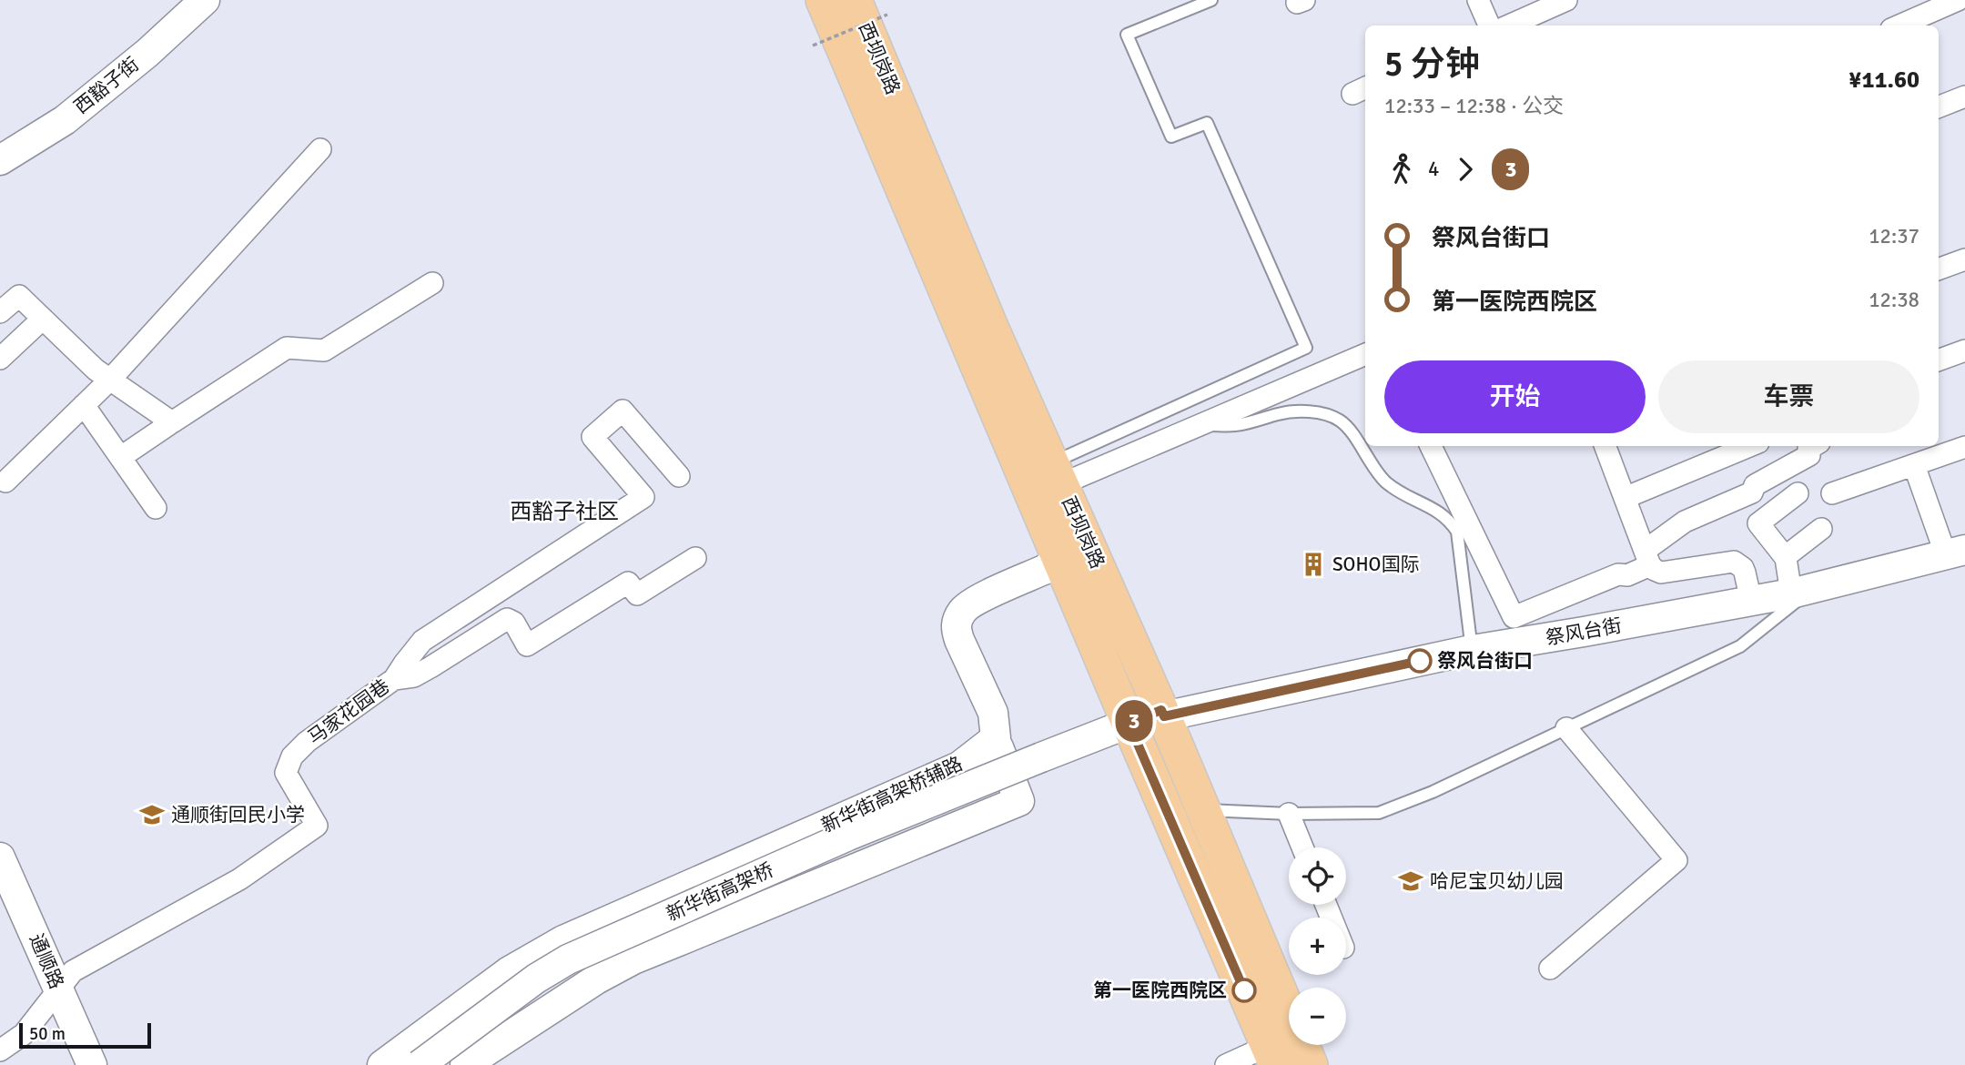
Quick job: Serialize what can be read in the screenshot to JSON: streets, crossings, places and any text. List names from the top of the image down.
{
  "streets": {
    "main road": [
      "西坝岗路",
      "西豁子街",
      "祭风台街",
      "新华街高架桥辅路",
      "新华街高架桥",
      "通顺路"
    ],
    "street": ["马家花园巷"]
  },
  "crossings": [
    ["西坝岗路", "祭风台街"],
    ["祭风台街", "新华街高架桥"],
    ["马家花园巷", "通顺路"]
  ],
  "districts": ["西豁子社区"],
  "places": {
    "building": ["SOHO国际"],
    "other": ["祭风台街口", "第一医院西院区"],
    "school or university": ["通顺街回民小学", "哈尼宝贝幼儿园"]
  },
  "lines": ["bus line 3"],
  "scale_bar": "50 m",
  "page": {
    "on_map": "3",
    "heading": ["5 分钟", "12:33 – 12:38 · 公交", "¥11.60"],
    "legs": ["4", "3"],
    "list": [
      {
        "name": "祭风台街口",
        "value": "12:37"
      },
      {
        "name": "第一医院西院区",
        "value": "12:38"
      }
    ],
    "buttons": ["开始", "车票"],
    "map_buttons": ["+", "−"],
    "scale": "50 m"
  }
}
